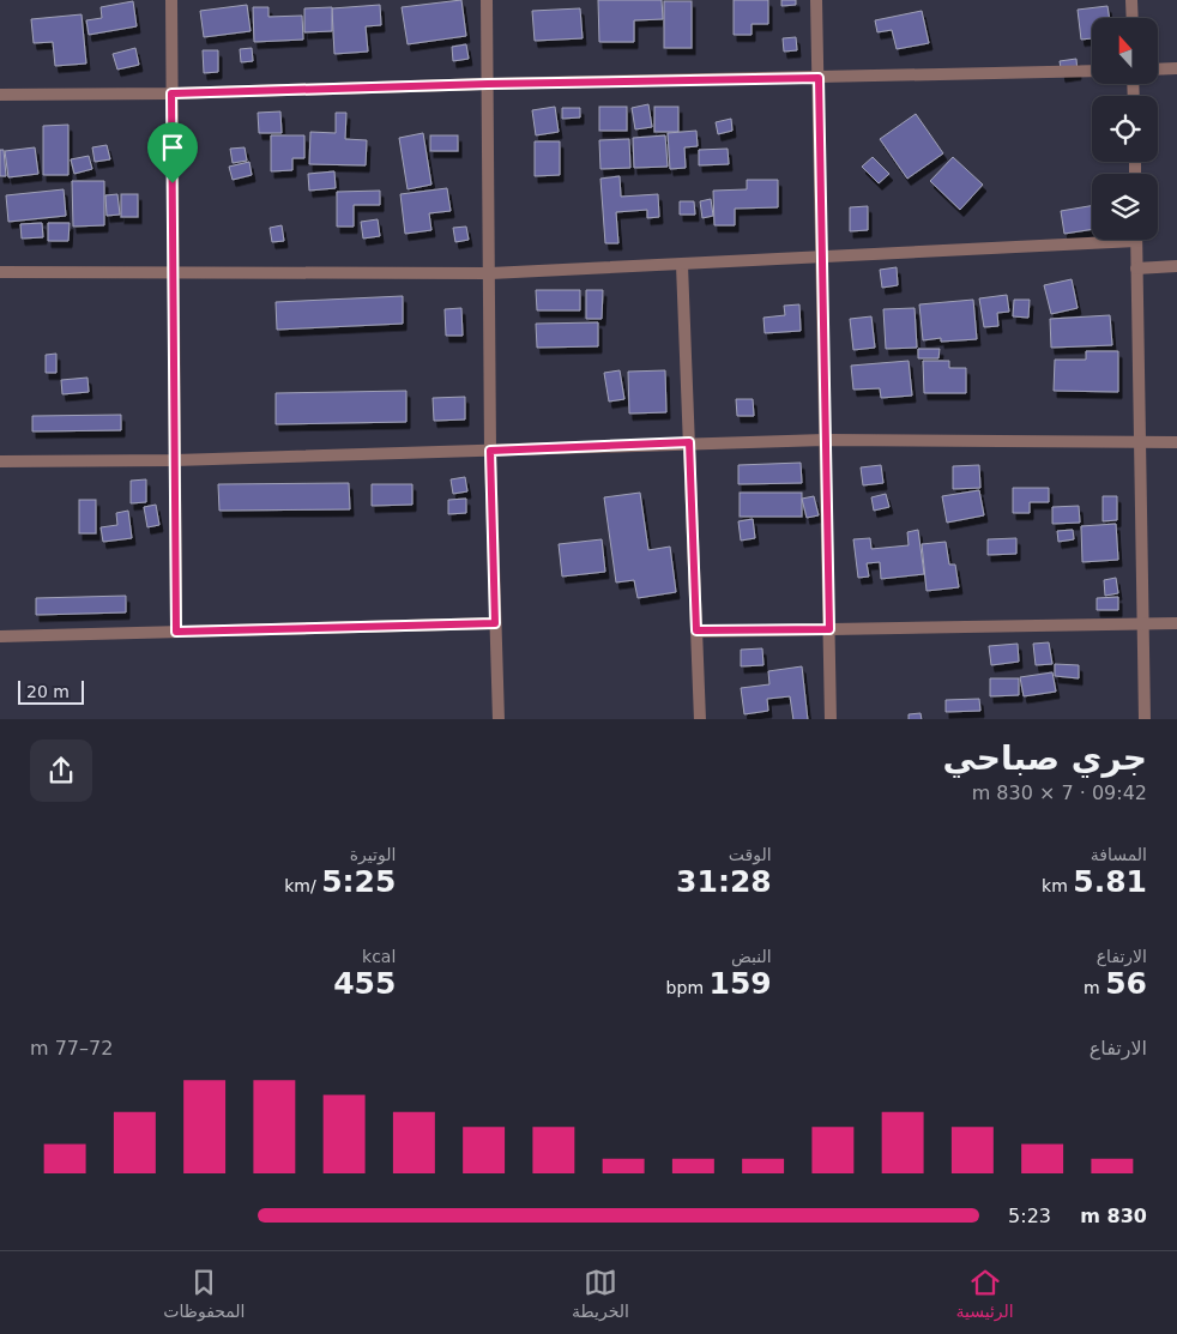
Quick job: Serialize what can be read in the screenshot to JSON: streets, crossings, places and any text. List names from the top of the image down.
{
  "scale_bar": "20 m",
  "north": "top",
  "page": {
    "scale": "20 m",
    "heading": ["جري صباحي", "09:42 · 7 × 830 m"],
    "stats": [
      ["المسافة", "5.81 km"],
      ["الوقت", "31:28"],
      ["الوتيرة", "5:25 /km"],
      ["الارتفاع", "56 m"],
      ["النبض", "159 bpm"],
      ["kcal", "455"]
    ],
    "chart": ["الارتفاع", "72–77 m"],
    "list": [
      {
        "name": "830 m",
        "note": "5:23"
      }
    ],
    "tabs": ["الرئيسية", "الخريطة", "المحفوظات"]
  }
}
